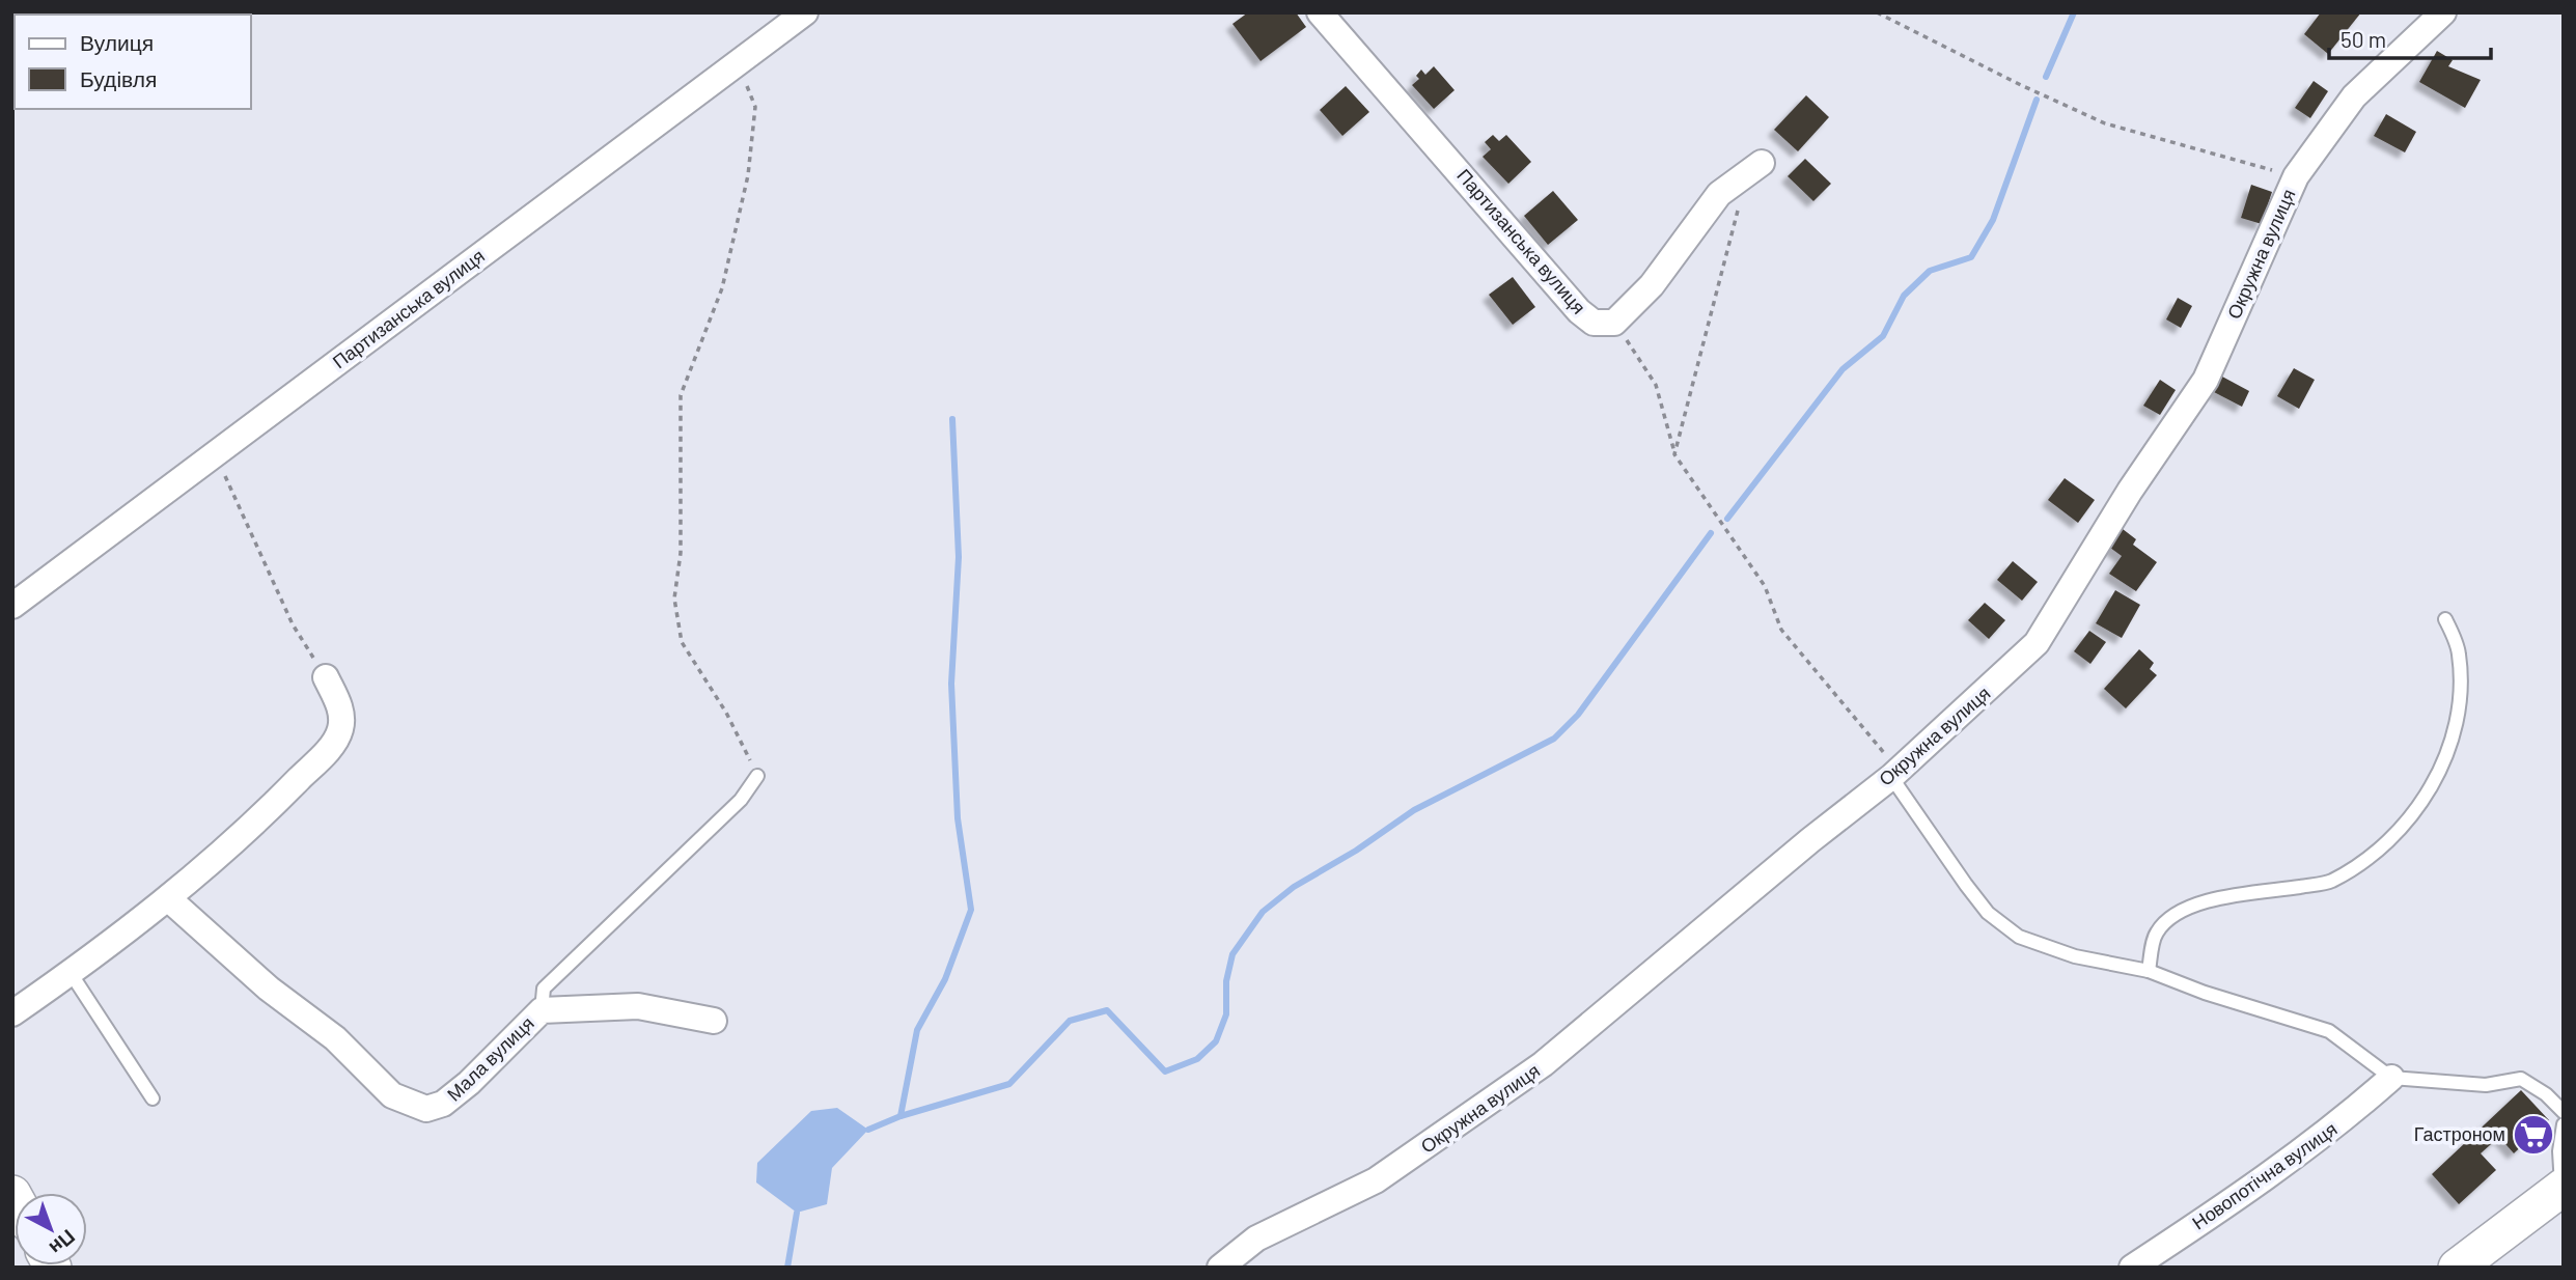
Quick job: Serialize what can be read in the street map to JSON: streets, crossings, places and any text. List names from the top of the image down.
{
  "streets": {
    "street": [
      "Партизанська вулиця",
      "Окружна вулиця",
      "Мала вулиця",
      "Новопотічна вулиця"
    ]
  },
  "places": {
    "supermarket": ["Гастроном"]
  },
  "legend": ["Вулиця", "Будівля"],
  "scale_bar": "50 m",
  "north": "bottom right"
}
